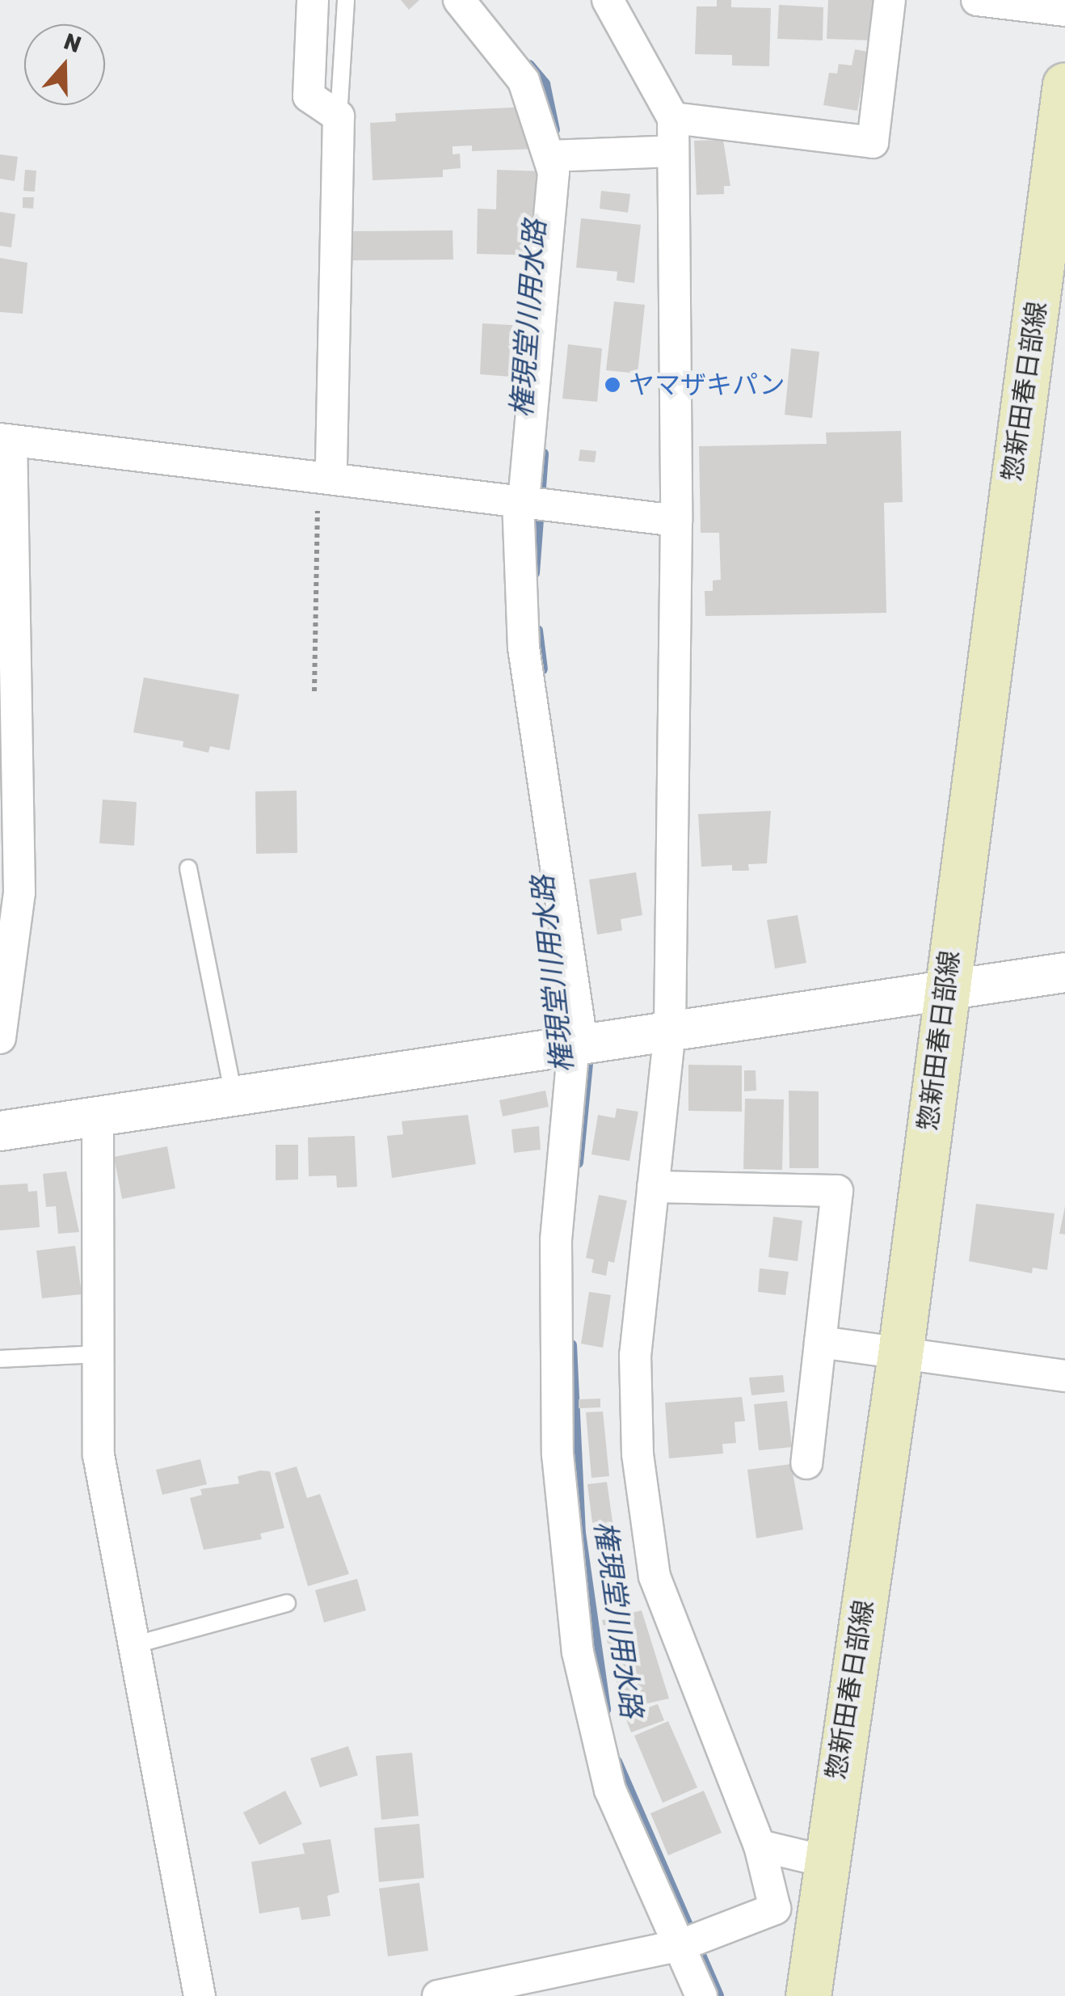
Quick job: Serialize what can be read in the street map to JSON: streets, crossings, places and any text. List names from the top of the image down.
{
  "streets": {
    "main road": ["惣新田春日部線"]
  },
  "water": ["権現堂川用水路"],
  "places": ["ヤマザキパン"],
  "north": "top"
}
